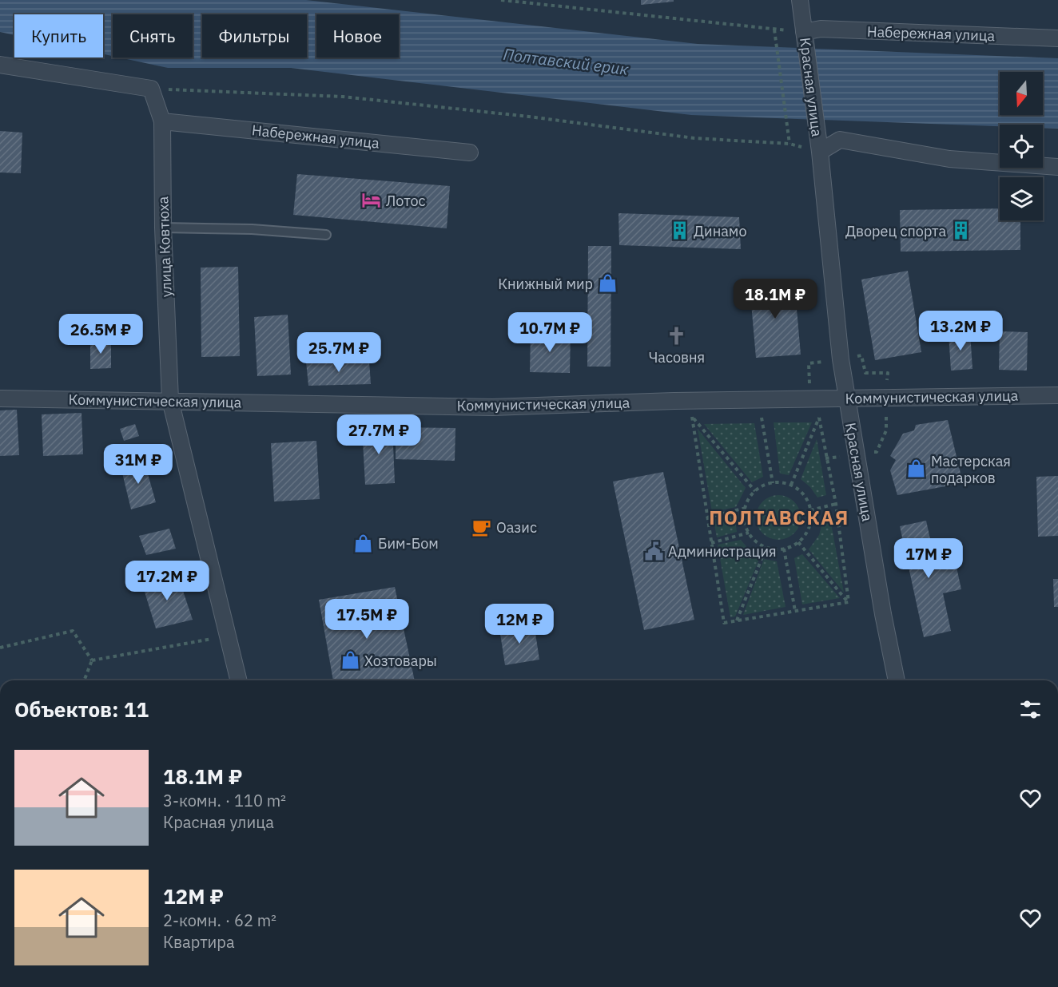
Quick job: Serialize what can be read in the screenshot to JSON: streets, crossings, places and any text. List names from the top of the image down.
{
  "streets": {
    "street": [
      "Набережная улица",
      "Красная улица",
      "улица Ковтюха",
      "Коммунистическая улица"
    ]
  },
  "crossings": [
    ["Набережная улица", "Красная улица"],
    ["Набережная улица", "улица Ковтюха"],
    ["Красная улица", "Коммунистическая улица"],
    ["улица Ковтюха", "Коммунистическая улица"]
  ],
  "districts": ["ПОЛТАВСКАЯ"],
  "water": ["Полтавский ерик"],
  "places": {
    "hotel": ["Лотос"],
    "building": ["Динамо", "Дворец спорта"],
    "shop": [
      "Книжный мир",
      "Мастерская подарков",
      "Бим-Бом",
      "Хозтовары"
    ],
    "church": ["Часовня"],
    "cafe": ["Оазис"],
    "public building": ["Администрация"]
  },
  "north": "bottom",
  "page": {
    "chip": [
      "Купить",
      "Снять",
      "Фильтры",
      "Новое"
    ],
    "price": [
      "18.1M ₽",
      "13.2M ₽",
      "10.7M ₽",
      "26.5M ₽",
      "25.7M ₽",
      "27.7M ₽",
      "31M ₽",
      "17M ₽",
      "17.2M ₽",
      "17.5M ₽",
      "12M ₽"
    ],
    "heading": "Объектов: 11",
    "list": [
      {
        "name": "18.1M ₽",
        "note": "3-комн. · 110 m² · Красная улица"
      },
      {
        "name": "12M ₽",
        "note": "2-комн. · 62 m² · Квартира"
      }
    ]
  }
}
